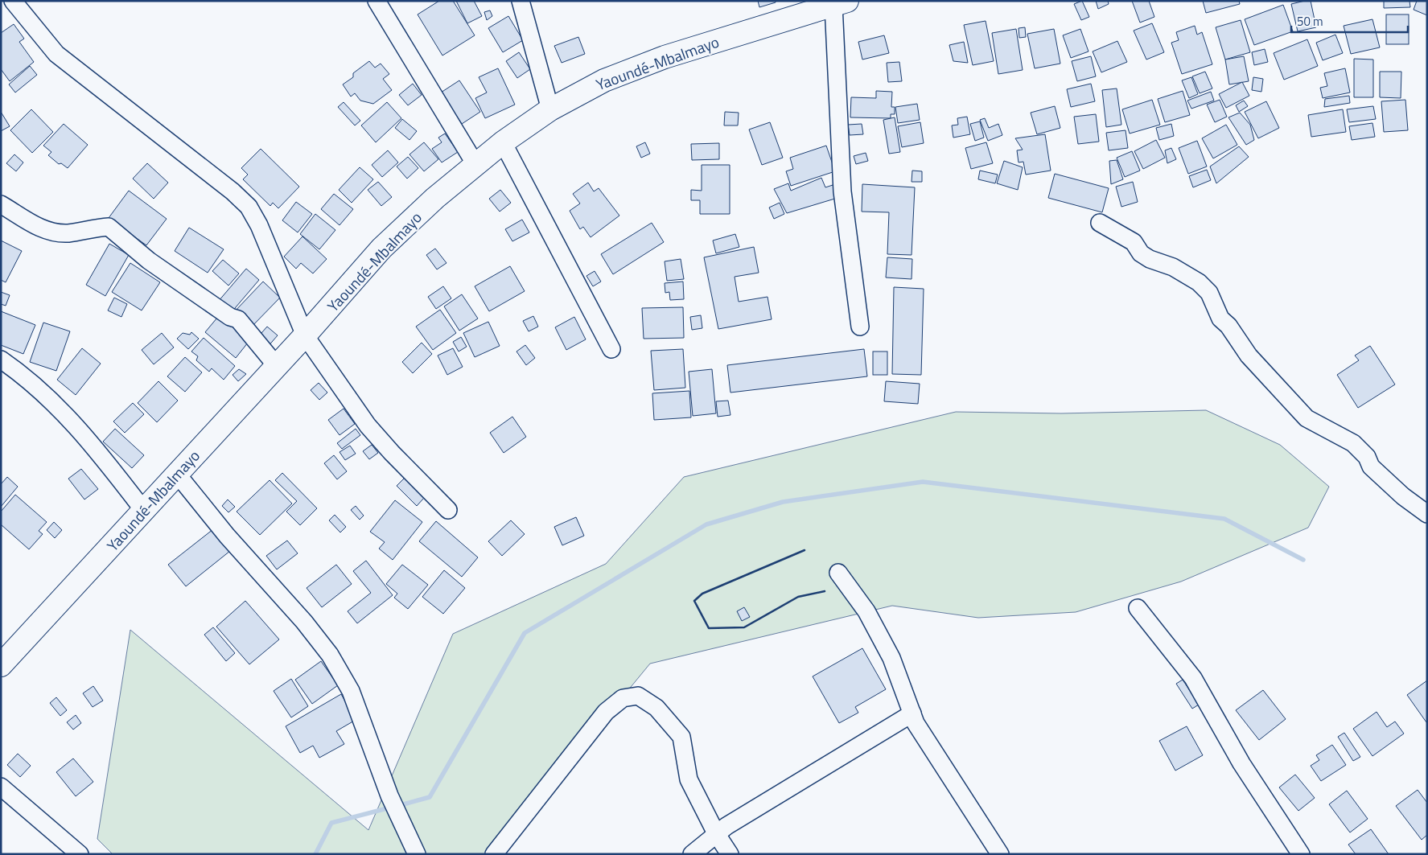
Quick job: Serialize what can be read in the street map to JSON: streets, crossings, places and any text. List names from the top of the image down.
{
  "streets": {
    "highway": ["Yaoundé-Mbalmayo"]
  },
  "scale_bar": "50 m"
}
